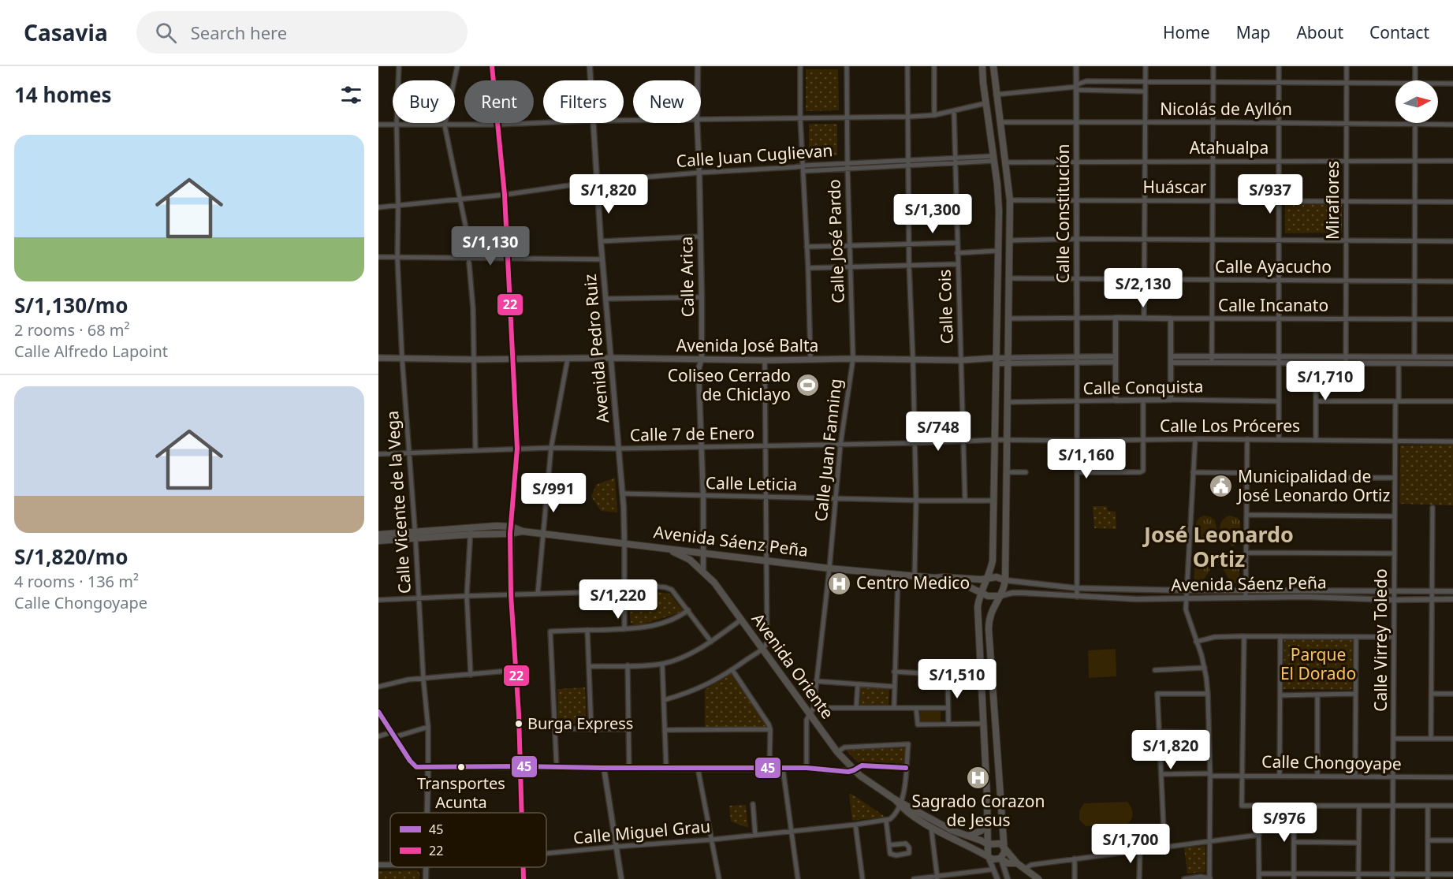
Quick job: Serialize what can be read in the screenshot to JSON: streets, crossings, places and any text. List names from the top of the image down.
{
  "streets": {
    "main road": ["Avenida José Balta", "Avenida Sáenz Peña", "Avenida Oriente"],
    "street": [
      "Nicolás de Ayllón",
      "Atahualpa",
      "Calle Juan Cuglievan",
      "Huáscar",
      "Miraflores",
      "Calle Constitución",
      "Calle José Pardo",
      "Calle Ayacucho",
      "Calle Arica",
      "Calle Incanato",
      "Calle Cois",
      "Avenida Pedro Ruiz",
      "Calle Conquista",
      "Calle Los Próceres",
      "Calle 7 de Enero",
      "Calle Juan Fanning",
      "Calle Leticia",
      "Calle Vicente de la Vega",
      "Calle Virrey Toledo",
      "Calle Chongoyape",
      "Calle Miguel Grau"
    ]
  },
  "crossings": [
    ["Nicolás de Ayllón", "Miraflores"],
    ["Nicolás de Ayllón", "Calle Constitución"],
    ["Atahualpa", "Miraflores"],
    ["Atahualpa", "Calle Constitución"],
    ["Calle Juan Cuglievan", "Calle José Pardo"],
    ["Calle Juan Cuglievan", "Calle Arica"],
    ["Calle Juan Cuglievan", "Calle Cois"],
    ["Calle Juan Cuglievan", "Avenida Pedro Ruiz"],
    ["Calle Juan Cuglievan", "Calle Vicente de la Vega"],
    ["Huáscar", "Miraflores"],
    ["Huáscar", "Calle Constitución"],
    ["Miraflores", "Calle Ayacucho"],
    ["Miraflores", "Calle Incanato"],
    ["Calle Constitución", "Calle Ayacucho"],
    ["Calle Constitución", "Calle Incanato"],
    ["Calle Constitución", "Avenida José Balta"],
    ["Calle José Pardo", "Avenida José Balta"],
    ["Calle José Pardo", "Calle Juan Fanning"],
    ["Calle Arica", "Avenida José Balta"],
    ["Calle Arica", "Calle 7 de Enero"],
    ["Calle Arica", "Calle Leticia"],
    ["Calle Arica", "Avenida Sáenz Peña"],
    ["Calle Arica", "Avenida Oriente"],
    ["Calle Cois", "Avenida José Balta"],
    ["Calle Cois", "Calle 7 de Enero"],
    ["Calle Cois", "Calle Leticia"],
    ["Avenida José Balta", "Avenida Pedro Ruiz"],
    ["Avenida José Balta", "Calle Juan Fanning"],
    ["Avenida José Balta", "Calle Vicente de la Vega"],
    ["Avenida Pedro Ruiz", "Calle 7 de Enero"],
    ["Avenida Pedro Ruiz", "Calle Leticia"],
    ["Avenida Pedro Ruiz", "Avenida Sáenz Peña"],
    ["Calle Los Próceres", "Calle 7 de Enero"],
    ["Calle Los Próceres", "Calle Virrey Toledo"],
    ["Calle 7 de Enero", "Calle Juan Fanning"],
    ["Calle 7 de Enero", "Calle Vicente de la Vega"],
    ["Calle Juan Fanning", "Calle Leticia"],
    ["Calle Juan Fanning", "Avenida Sáenz Peña"],
    ["Calle Vicente de la Vega", "Avenida Sáenz Peña"],
    ["Avenida Sáenz Peña", "Calle Virrey Toledo"],
    ["Avenida Sáenz Peña", "Avenida Oriente"],
    ["Calle Virrey Toledo", "Calle Chongoyape"]
  ],
  "districts": ["José Leonardo Ortiz"],
  "parks": ["Parque El Dorado"],
  "places": {
    "sports": ["Coliseo Cerrado de Chiclayo"],
    "public building": ["Municipalidad de José Leonardo Ortiz"],
    "hospital": ["Centro Medico", "Sagrado Corazon de Jesus"],
    "other": ["Burga Express", "Transportes Acunta"]
  },
  "lines": ["transit line 22", "transit line 45"],
  "legend": ["45", "22"],
  "north": "right",
  "page": {
    "header": "Casavia",
    "search": "Search here",
    "nav": [
      "Home",
      "Map",
      "About",
      "Contact"
    ],
    "heading": "14 homes",
    "chip": [
      "Buy",
      "Rent",
      "Filters",
      "New"
    ],
    "list": [
      {
        "name": "S/1,130/mo",
        "note": "2 rooms · 68 m² · Calle Alfredo Lapoint"
      },
      {
        "name": "S/1,820/mo",
        "note": "4 rooms · 136 m² · Calle Chongoyape"
      }
    ],
    "price": [
      "S/1,820",
      "S/937",
      "S/1,300",
      "S/1,130",
      "S/2,130",
      "S/1,710",
      "S/748",
      "S/1,160",
      "S/991",
      "S/1,220",
      "S/1,510",
      "S/1,820",
      "S/976",
      "S/1,700"
    ]
  }
}
